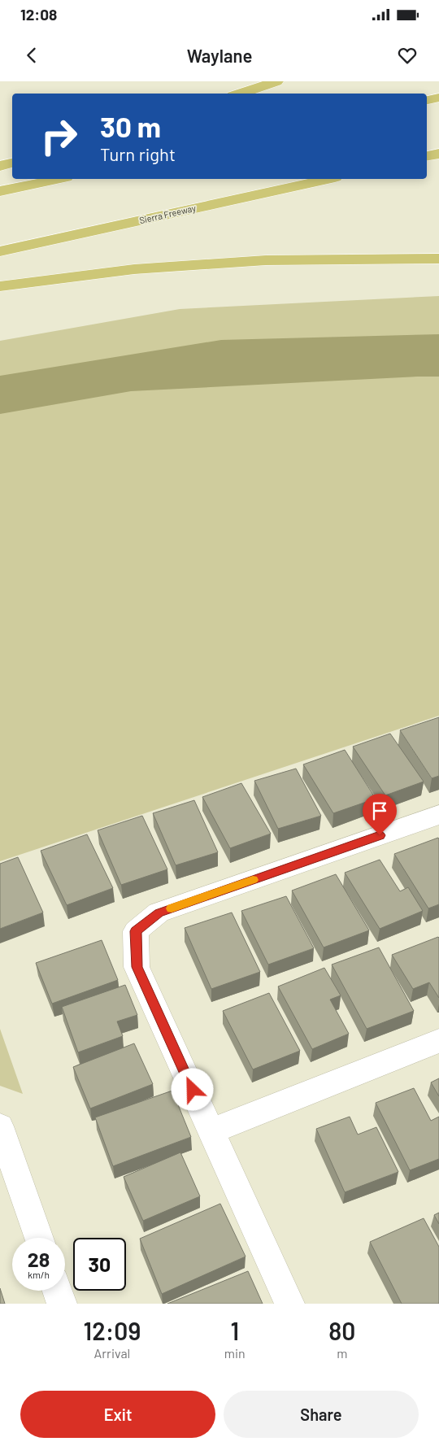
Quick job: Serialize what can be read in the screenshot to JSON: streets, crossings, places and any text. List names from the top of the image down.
{
  "streets": {
    "highway": ["Sierra Freeway"]
  },
  "page": {
    "status": "12:08",
    "header": "Waylane",
    "turn": ["30 m", "Turn right"],
    "speed": "28 km/h",
    "limit": "30",
    "eta": [
      "12:09",
      "Arrival",
      "1",
      "min",
      "80",
      "m"
    ],
    "buttons": ["Exit", "Share"]
  }
}
